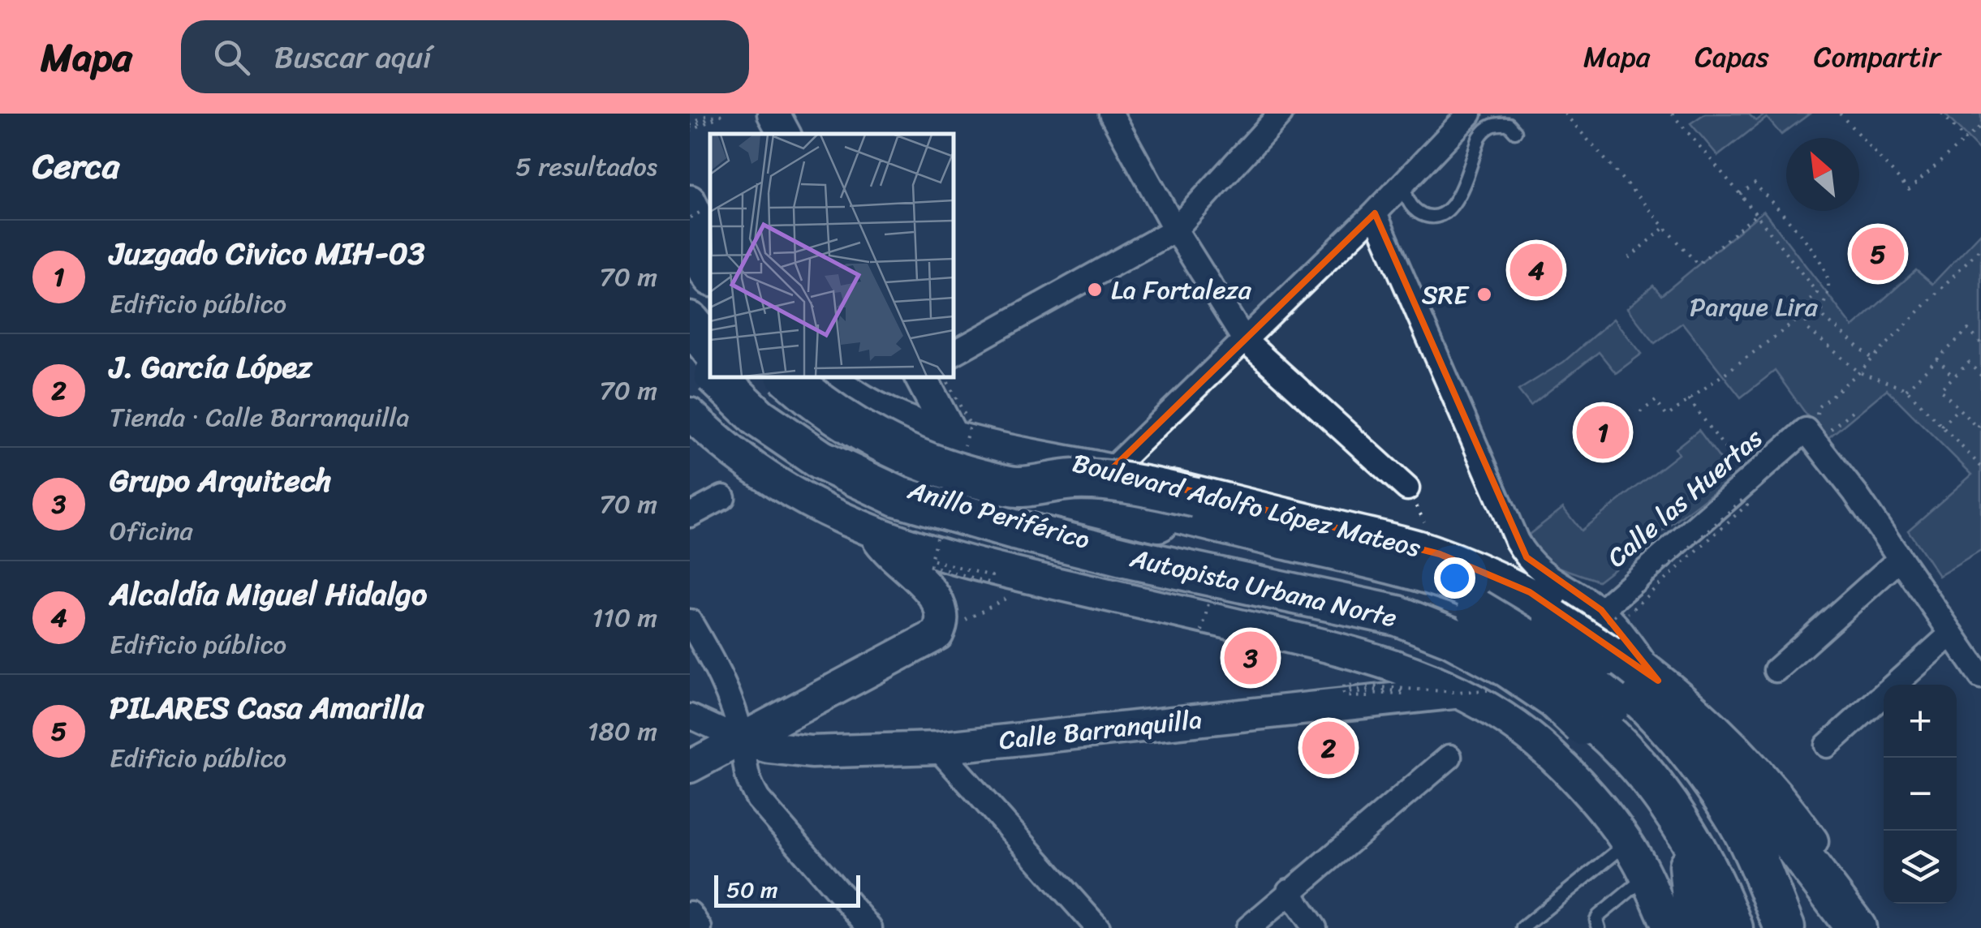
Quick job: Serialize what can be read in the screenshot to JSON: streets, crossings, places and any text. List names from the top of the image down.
{
  "streets": {
    "highway": ["Anillo Periférico", "Autopista Urbana Norte"],
    "main road": ["Boulevard Adolfo López Mateos", "Calle Barranquilla"],
    "street": ["Calle las Huertas"]
  },
  "parks": ["Parque Lira"],
  "places": ["La Fortaleza", "SRE"],
  "scale_bar": "50 m",
  "north": "top left",
  "page": {
    "header": "Mapa",
    "search": "Buscar aquí",
    "nav": ["Mapa", "Capas", "Compartir"],
    "heading": ["Cerca", "5 resultados"],
    "list": [
      {
        "mark": "1",
        "name": "Juzgado Civico MIH-03",
        "note": "Edificio público",
        "value": "70 m"
      },
      {
        "mark": "2",
        "name": "J. García López",
        "note": "Tienda · Calle Barranquilla",
        "value": "70 m"
      },
      {
        "mark": "3",
        "name": "Grupo Arquitech",
        "note": "Oficina",
        "value": "70 m"
      },
      {
        "mark": "4",
        "name": "Alcaldía Miguel Hidalgo",
        "note": "Edificio público",
        "value": "110 m"
      },
      {
        "mark": "5",
        "name": "PILARES Casa Amarilla",
        "note": "Edificio público",
        "value": "180 m"
      }
    ],
    "pins": [
      "5",
      "4",
      "1",
      "3",
      "2"
    ],
    "map_buttons": ["+", "−"],
    "scale": "50 m"
  }
}
